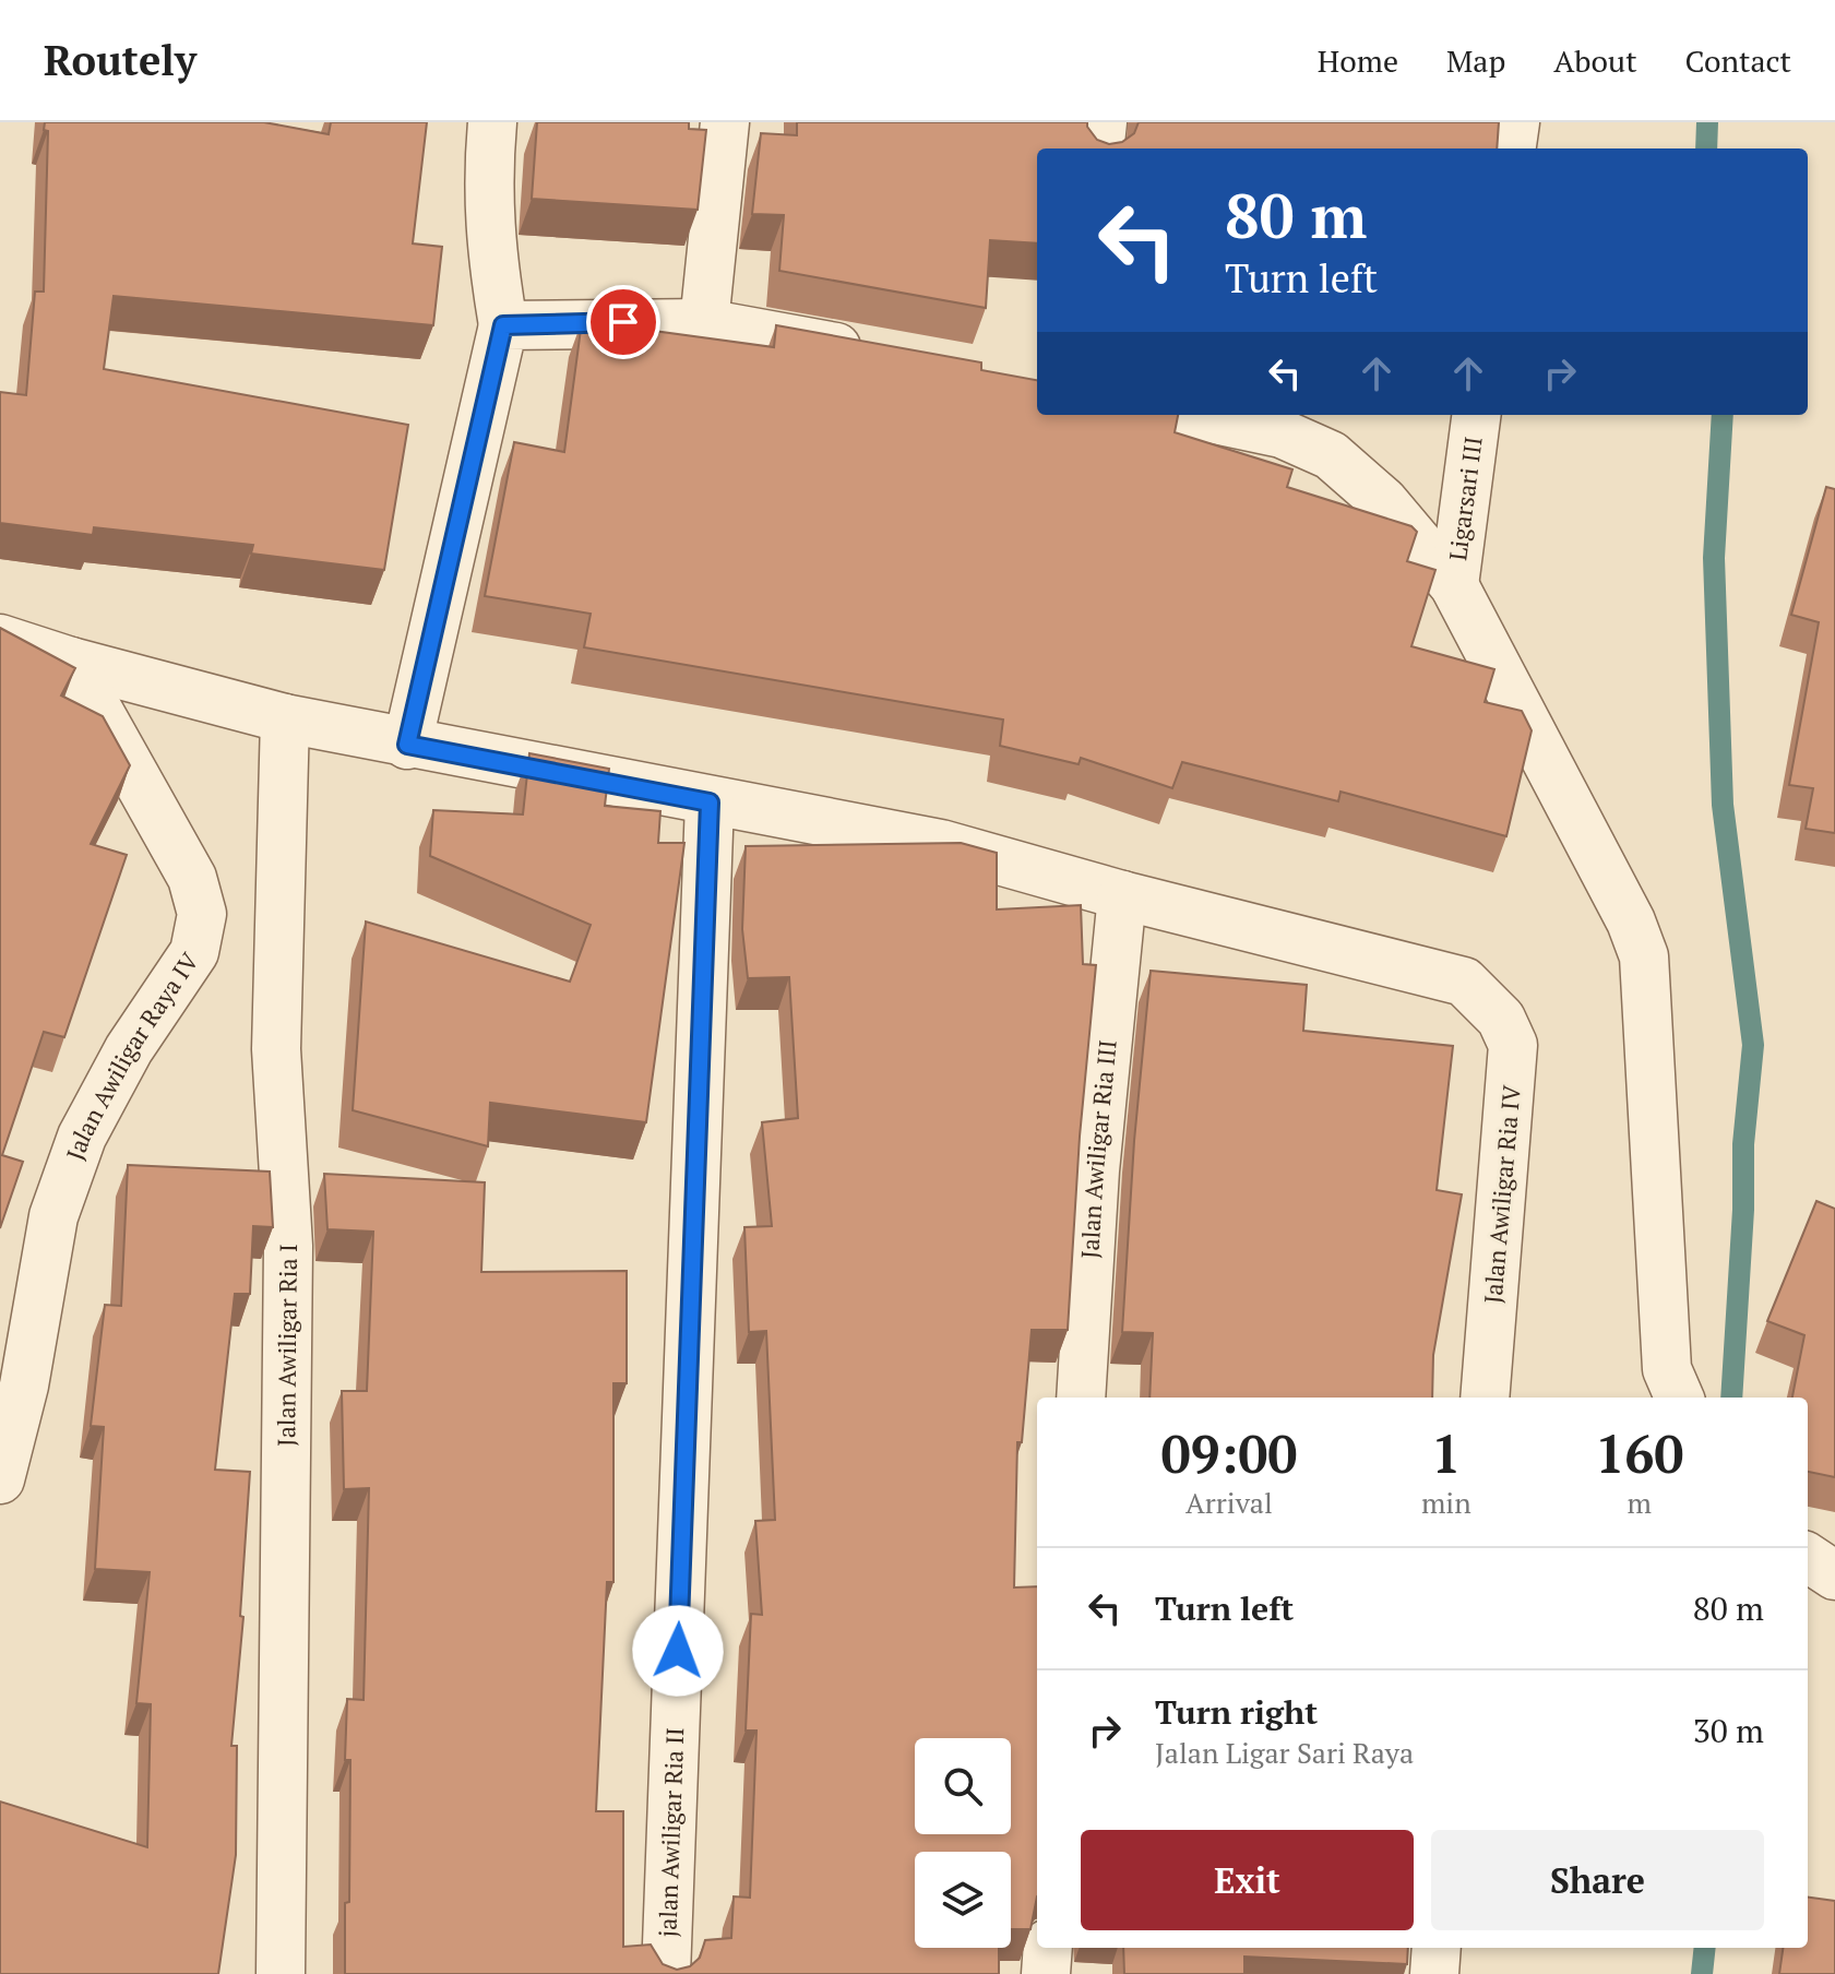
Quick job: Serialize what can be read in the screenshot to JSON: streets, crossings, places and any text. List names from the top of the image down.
{
  "streets": {
    "street": [
      "Ligarsari III",
      "Jalan Awiligar Raya IV",
      "Jalan Awiligar Ria III",
      "Jalan Awiligar Ria IV",
      "Jalan Awiligar Ria I",
      "jalan Awiligar Ria II"
    ]
  },
  "crossings": [
    ["Jalan Awiligar Ria III", "Jalan Awiligar Ria IV"]
  ],
  "page": {
    "header": "Routely",
    "nav": [
      "Home",
      "Map",
      "About",
      "Contact"
    ],
    "turn": ["80 m", "Turn left"],
    "eta": [
      "09:00",
      "Arrival",
      "1",
      "min",
      "160",
      "m"
    ],
    "list": [
      {
        "name": "Turn left",
        "value": "80 m"
      },
      {
        "name": "Turn right",
        "note": "Jalan Ligar Sari Raya",
        "value": "30 m"
      }
    ],
    "buttons": ["Exit", "Share"]
  }
}
